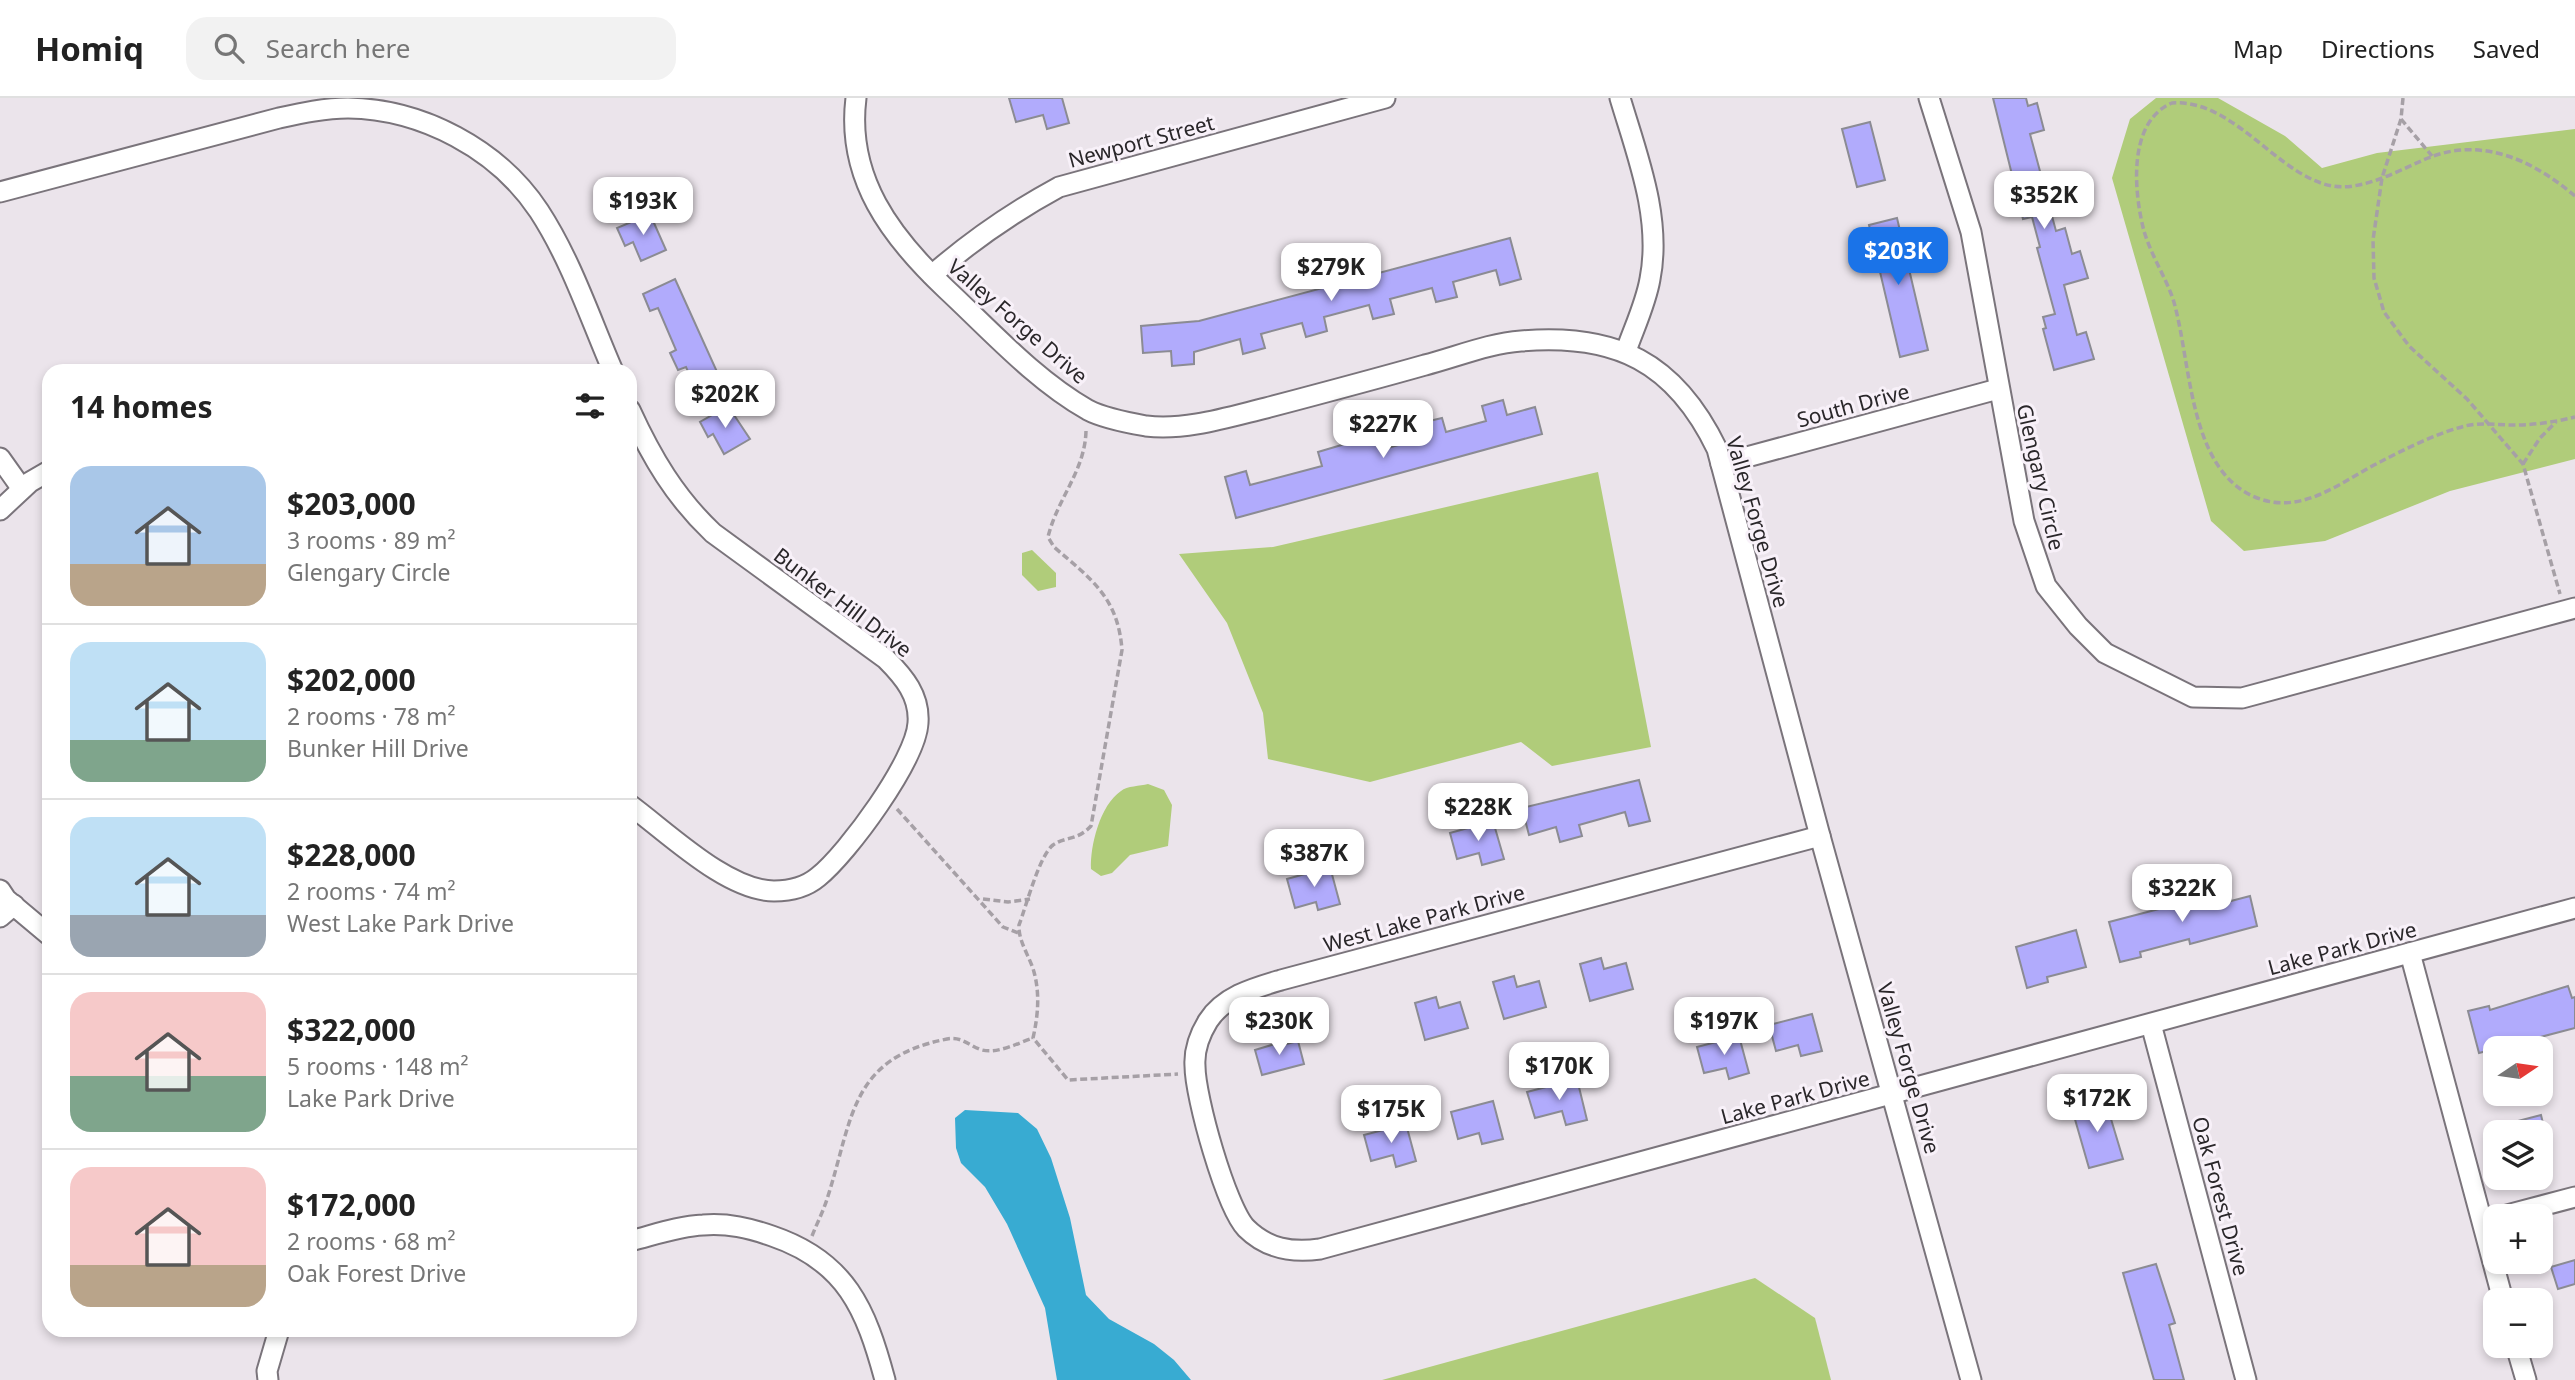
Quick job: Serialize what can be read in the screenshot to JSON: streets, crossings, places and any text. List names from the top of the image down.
{
  "streets": {
    "street": [
      "Newport Street",
      "Valley Forge Drive",
      "South Drive",
      "Glengary Circle",
      "Bunker Hill Drive",
      "West Lake Park Drive",
      "Lake Park Drive",
      "Oak Forest Drive"
    ]
  },
  "crossings": [
    ["Newport Street", "Valley Forge Drive"],
    ["Valley Forge Drive", "South Drive"],
    ["Valley Forge Drive", "West Lake Park Drive"],
    ["Valley Forge Drive", "Lake Park Drive"],
    ["South Drive", "Glengary Circle"],
    ["West Lake Park Drive", "Lake Park Drive"],
    ["Lake Park Drive", "Oak Forest Drive"]
  ],
  "north": "right",
  "page": {
    "header": "Homiq",
    "search": "Search here",
    "nav": ["Map", "Directions", "Saved"],
    "price": [
      "$352K",
      "$193K",
      "$203K",
      "$279K",
      "$202K",
      "$227K",
      "$228K",
      "$387K",
      "$322K",
      "$230K",
      "$197K",
      "$170K",
      "$172K",
      "$175K"
    ],
    "heading": "14 homes",
    "list": [
      {
        "name": "$203,000",
        "note": "3 rooms · 89 m² · Glengary Circle"
      },
      {
        "name": "$202,000",
        "note": "2 rooms · 78 m² · Bunker Hill Drive"
      },
      {
        "name": "$228,000",
        "note": "2 rooms · 74 m² · West Lake Park Drive"
      },
      {
        "name": "$322,000",
        "note": "5 rooms · 148 m² · Lake Park Drive"
      },
      {
        "name": "$172,000",
        "note": "2 rooms · 68 m² · Oak Forest Drive"
      }
    ],
    "map_buttons": ["+", "−"]
  }
}
